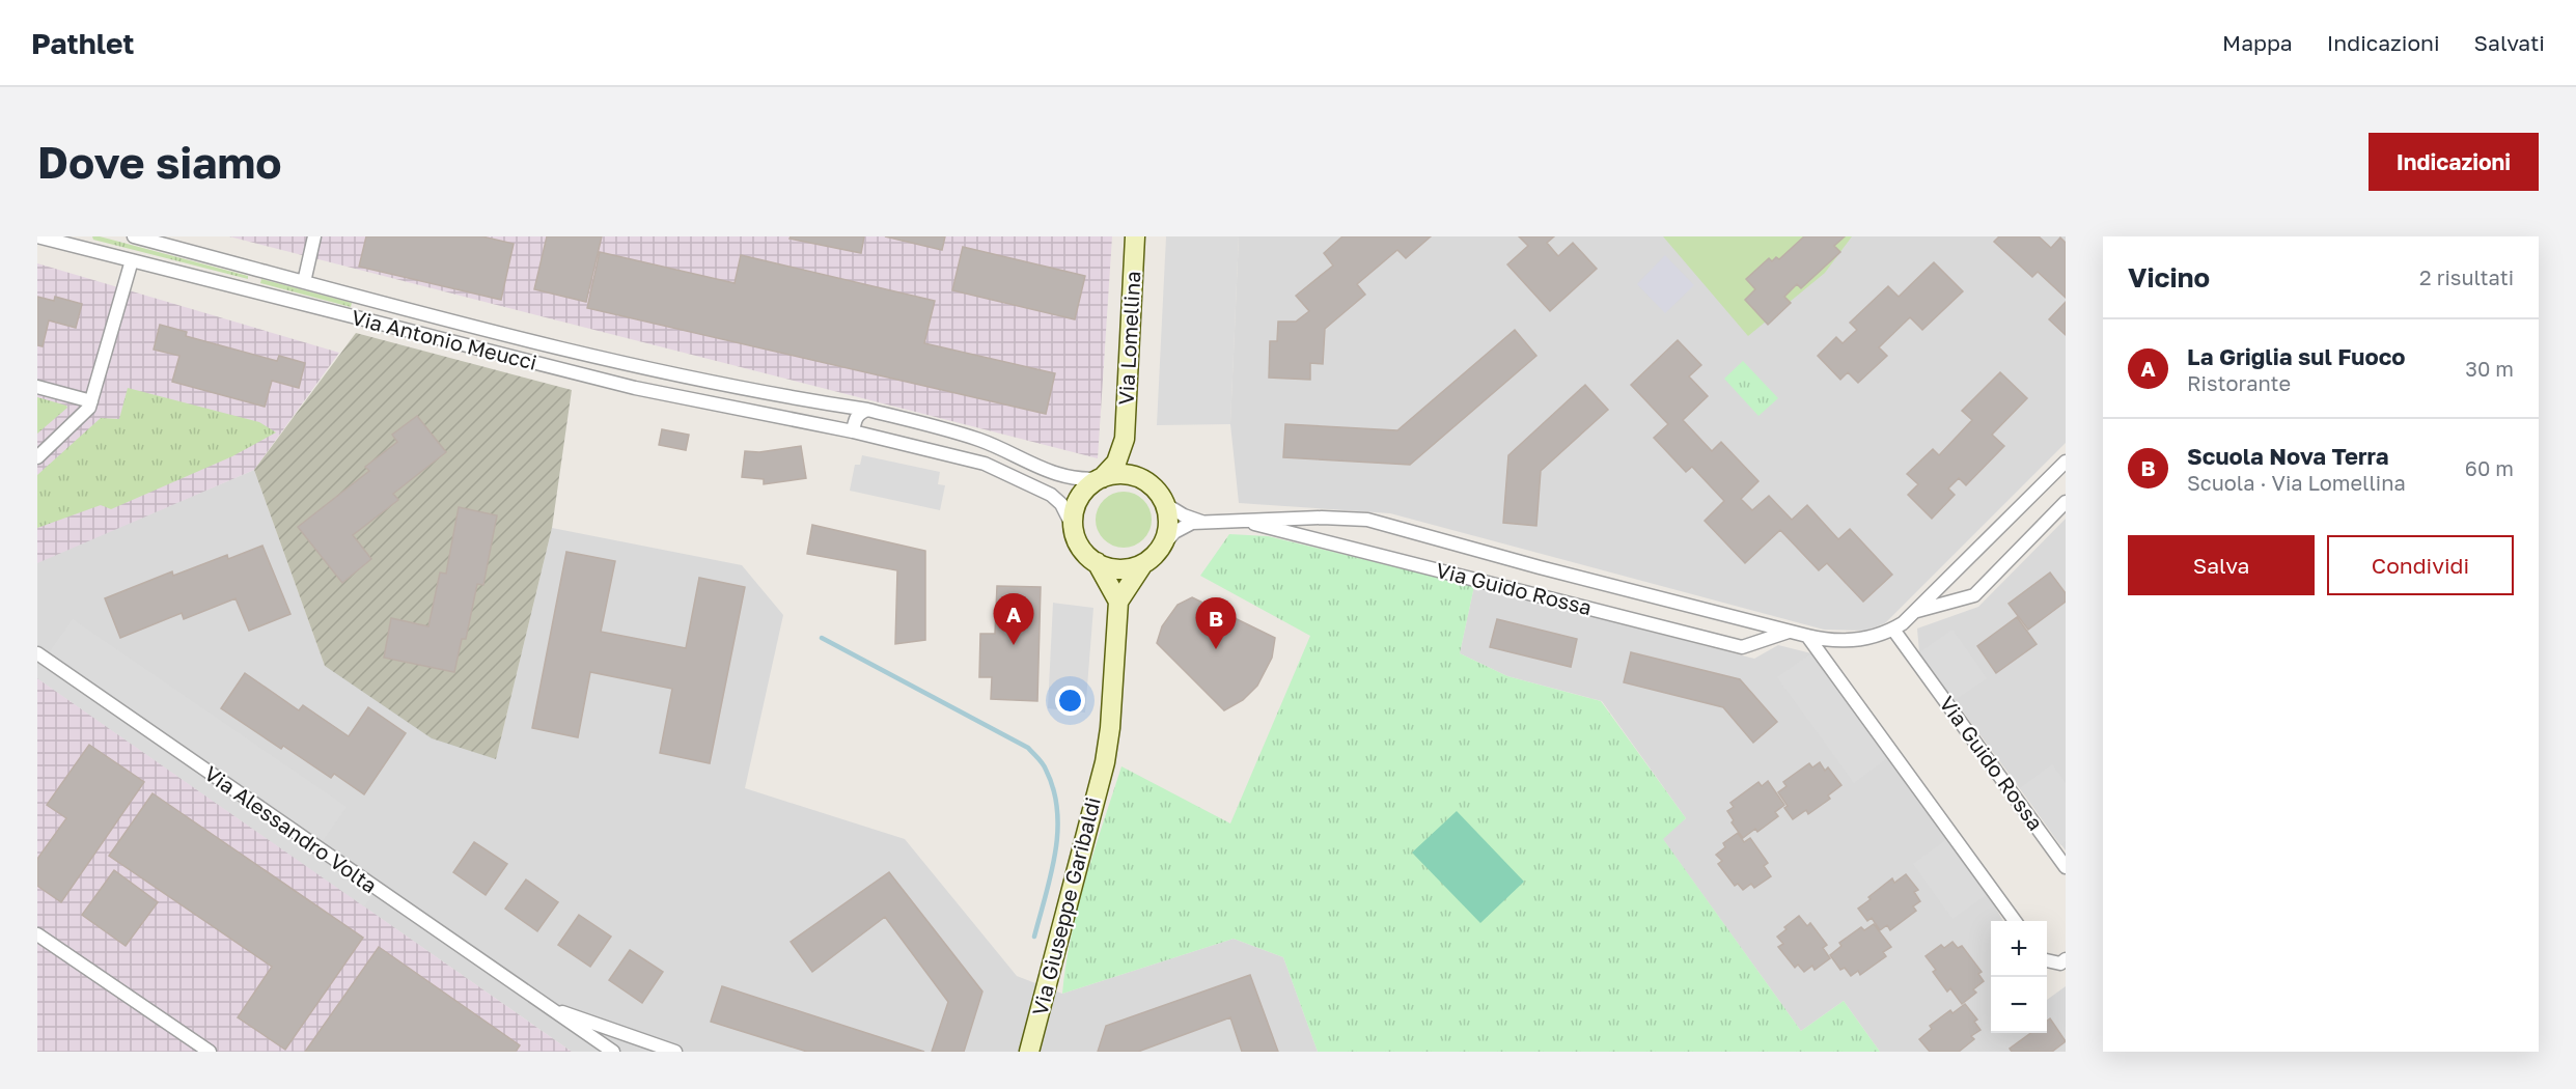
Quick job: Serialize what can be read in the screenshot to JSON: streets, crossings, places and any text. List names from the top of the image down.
{
  "streets": {
    "main road": ["Via Lomellina", "Via Giuseppe Garibaldi"],
    "street": ["Via Antonio Meucci", "Via Guido Rossa", "Via Alessandro Volta"]
  },
  "crossings": [
    ["Via Lomellina", "Via Antonio Meucci"],
    ["Via Lomellina", "Via Guido Rossa"],
    ["Via Antonio Meucci", "Via Guido Rossa"]
  ],
  "page": {
    "header": "Pathlet",
    "nav": ["Mappa", "Indicazioni", "Salvati"],
    "buttons": [
      "Indicazioni",
      ["Salva", "Condividi"]
    ],
    "title": "Dove siamo",
    "heading": ["Vicino", "2 risultati"],
    "list": [
      {
        "mark": "A",
        "name": "La Griglia sul Fuoco",
        "note": "Ristorante",
        "value": "30 m"
      },
      {
        "mark": "B",
        "name": "Scuola Nova Terra",
        "note": "Scuola · Via Lomellina",
        "value": "60 m"
      }
    ],
    "pins": ["A", "B"],
    "map_buttons": ["+", "−"]
  }
}
